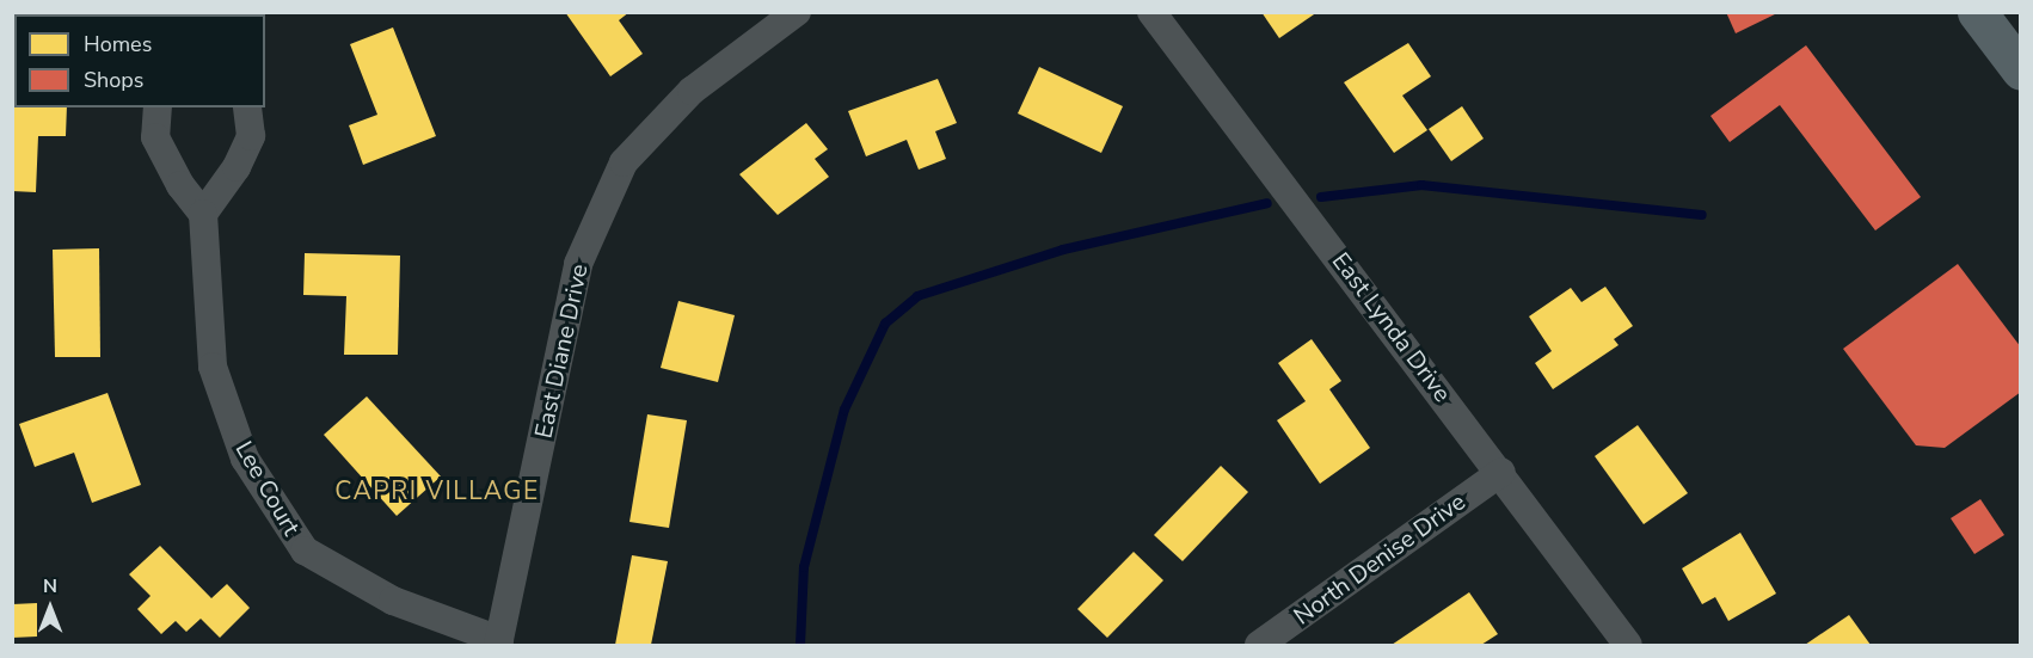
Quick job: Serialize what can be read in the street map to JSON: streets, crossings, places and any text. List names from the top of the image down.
{
  "streets": {
    "street": [
      "East Lynda Drive",
      "East Diane Drive",
      "Lee Court",
      "North Denise Drive"
    ]
  },
  "crossings": [
    ["East Lynda Drive", "North Denise Drive"],
    ["East Diane Drive", "Lee Court"]
  ],
  "districts": ["CAPRI VILLAGE"],
  "legend": ["Homes", "Shops"],
  "north": "top"
}
